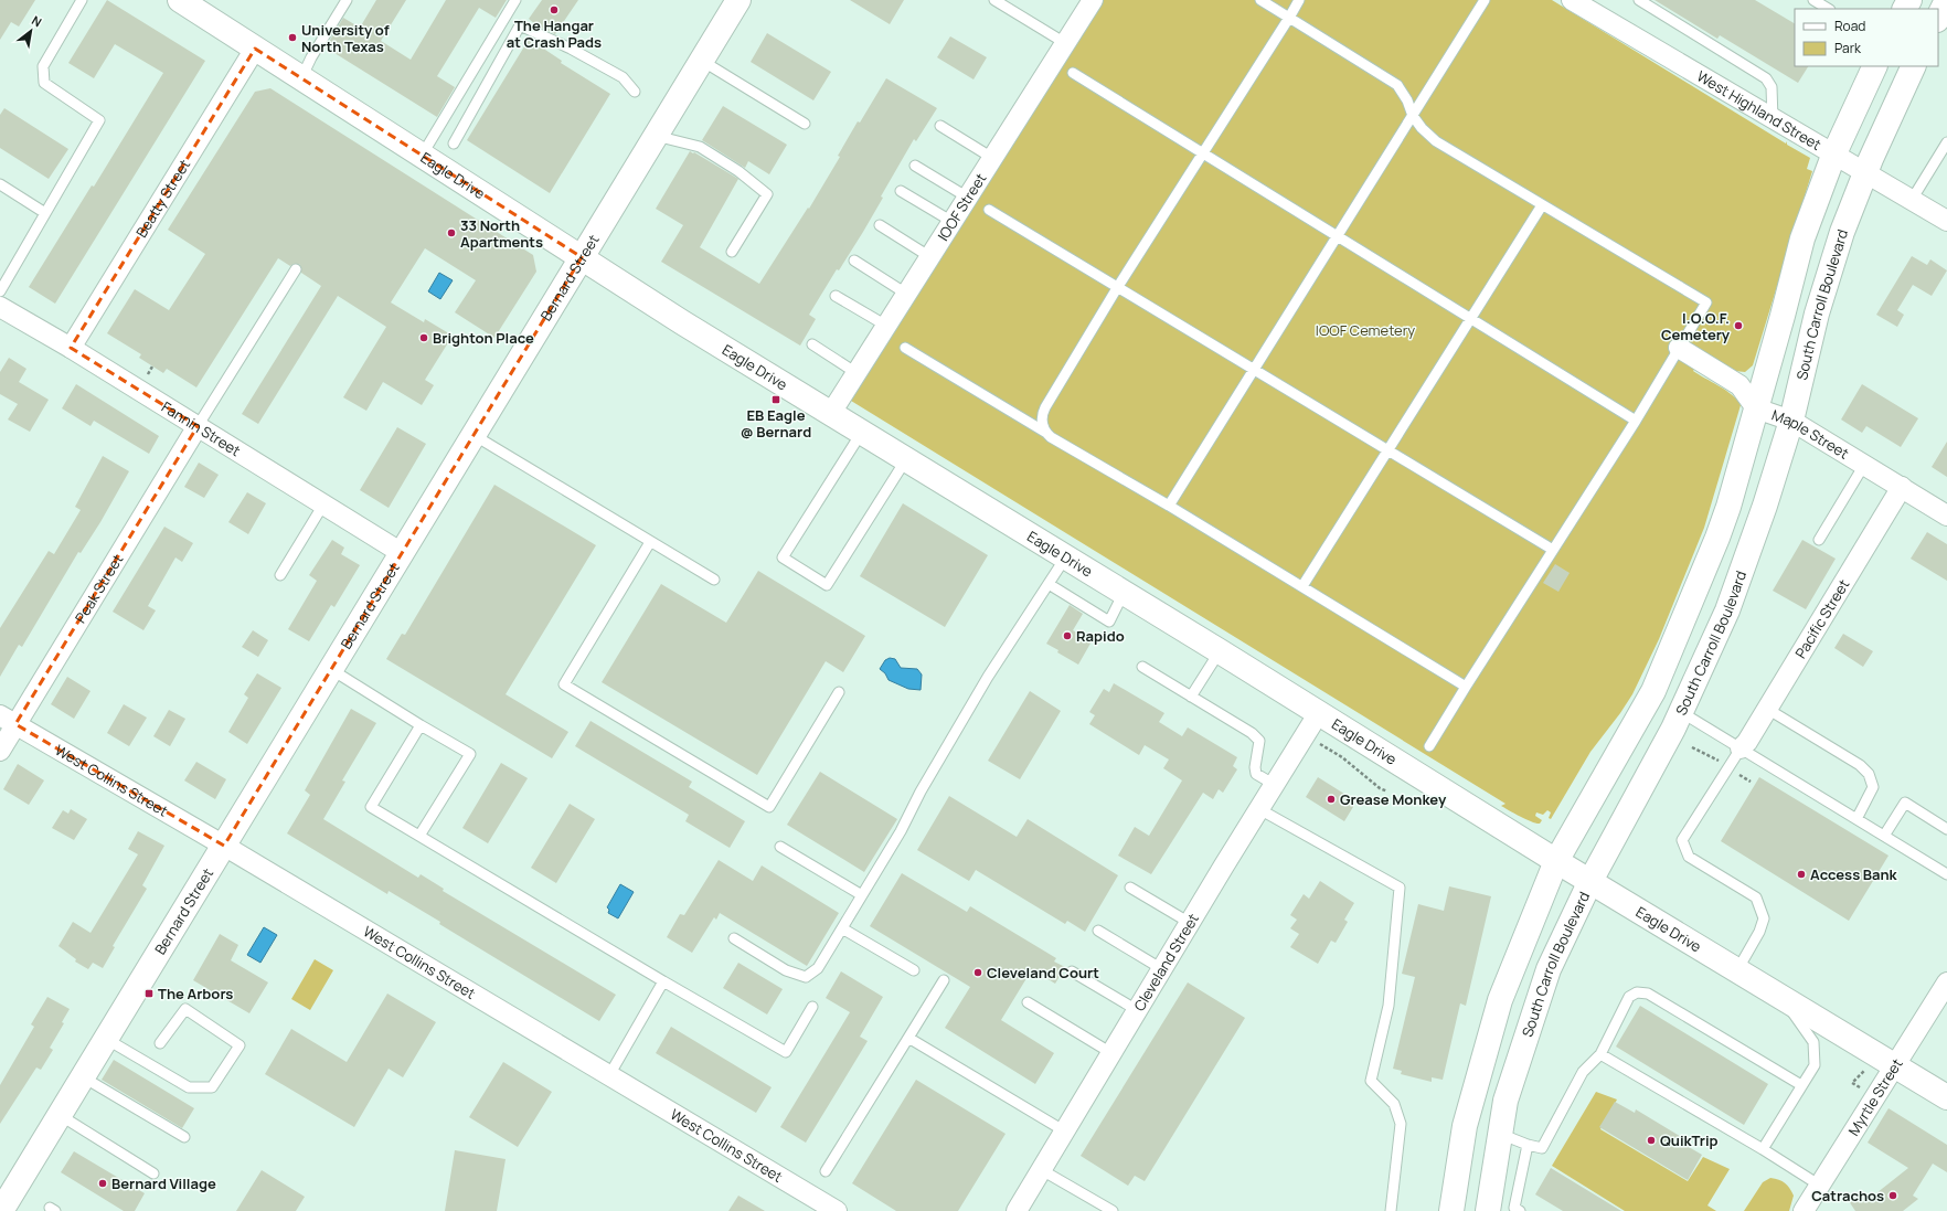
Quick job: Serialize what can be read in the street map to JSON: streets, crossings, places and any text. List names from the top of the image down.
{
  "streets": {
    "street": [
      "West Highland Street",
      "Eagle Drive",
      "Beatty Street",
      "IOOF Street",
      "Bernard Street",
      "South Carroll Boulevard",
      "Fannin Street",
      "Maple Street",
      "Peak Street",
      "Pacific Street",
      "West Collins Street",
      "Cleveland Street",
      "Myrtle Street"
    ]
  },
  "crossings": [
    ["West Highland Street", "South Carroll Boulevard"],
    ["Eagle Drive", "Beatty Street"],
    ["Eagle Drive", "IOOF Street"],
    ["Eagle Drive", "Bernard Street"],
    ["Eagle Drive", "South Carroll Boulevard"],
    ["Eagle Drive", "Cleveland Street"],
    ["Eagle Drive", "Myrtle Street"],
    ["Beatty Street", "Fannin Street"],
    ["Bernard Street", "Fannin Street"],
    ["Bernard Street", "West Collins Street"],
    ["South Carroll Boulevard", "Maple Street"],
    ["Fannin Street", "Peak Street"],
    ["Maple Street", "Pacific Street"],
    ["Peak Street", "West Collins Street"]
  ],
  "parks": ["IOOF Cemetery"],
  "places": {
    "other": [
      "The Hangar at Crash Pads",
      "University of North Texas",
      "33 North Apartments",
      "I.O.O.F. Cemetery",
      "Brighton Place",
      "Rapido",
      "Grease Monkey",
      "Access Bank",
      "Cleveland Court",
      "QuikTrip",
      "Bernard Village",
      "Catrachos"
    ],
    "transit": ["EB Eagle @ Bernard", "The Arbors"]
  },
  "legend": ["Road", "Park"],
  "north": "top right"
}
